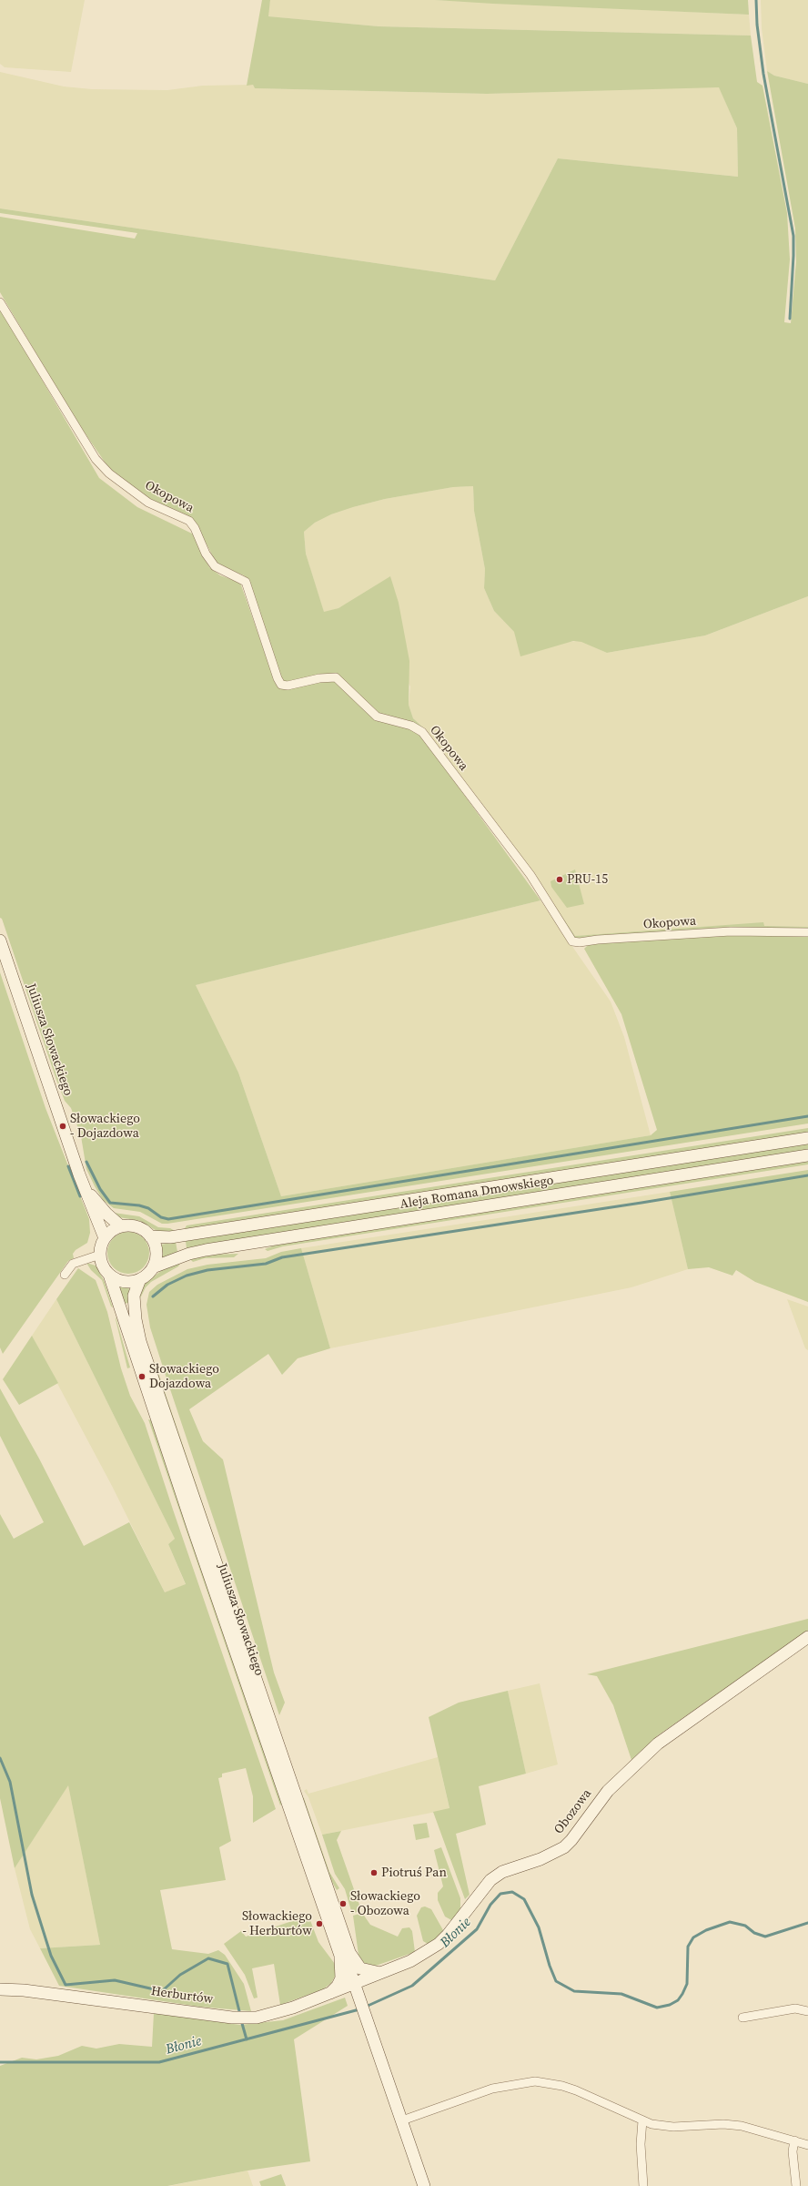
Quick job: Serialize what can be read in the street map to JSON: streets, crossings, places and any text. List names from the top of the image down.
{
  "streets": {
    "main road": [
      "Juliusza Słowackiego",
      "Aleja Romana Dmowskiego",
      "Obozowa",
      "Herburtów"
    ],
    "street": ["Okopowa"]
  },
  "crossings": [
    ["Juliusza Słowackiego", "Aleja Romana Dmowskiego"],
    ["Juliusza Słowackiego", "Obozowa"],
    ["Juliusza Słowackiego", "Herburtów"],
    ["Obozowa", "Herburtów"]
  ],
  "water": ["Błonie"],
  "places": [
    "PRU-15",
    "Słowackiego - Dojazdowa",
    "Słowackiego Dojazdowa",
    "Piotruś Pan",
    "Słowackiego - Obozowa",
    "Słowackiego - Herburtów"
  ]
}
